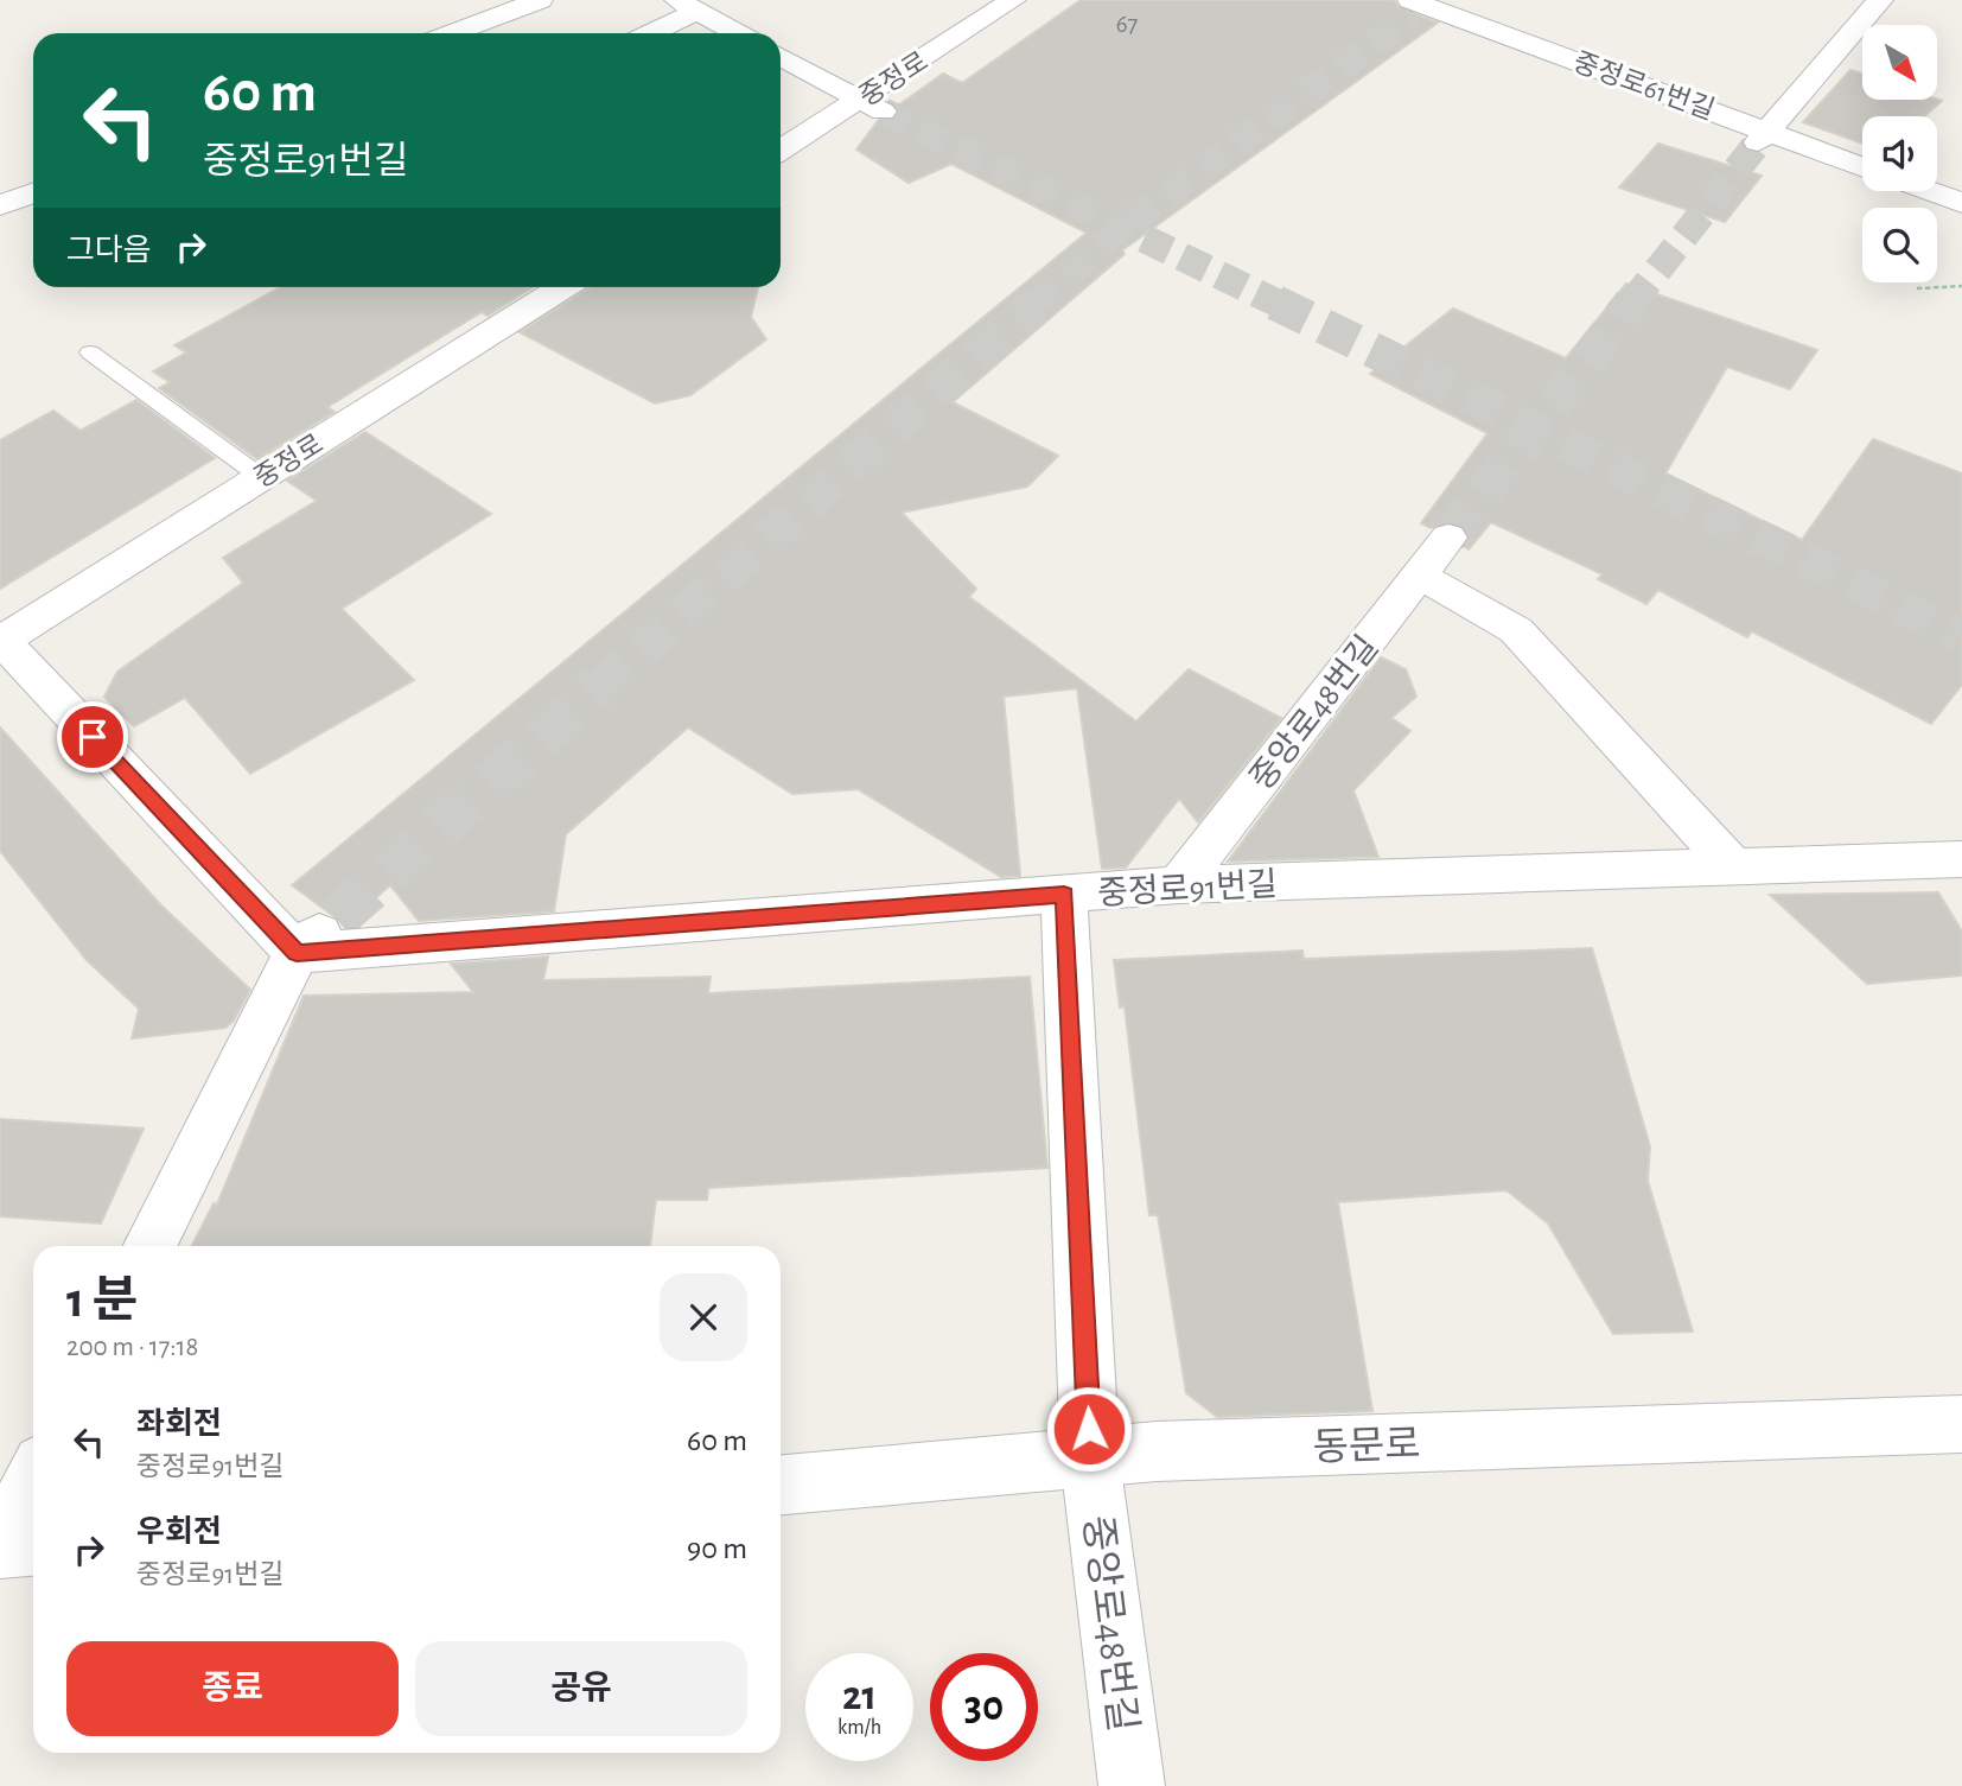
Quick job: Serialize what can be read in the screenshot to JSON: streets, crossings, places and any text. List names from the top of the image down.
{
  "streets": {
    "street": [
      "중정로",
      "중정로61번길",
      "중앙로48번길",
      "중정로91번길",
      "동문로"
    ]
  },
  "crossings": [
    ["중앙로48번길", "중정로91번길"],
    ["중앙로48번길", "동문로"]
  ],
  "house_numbers": ["67"],
  "north": "bottom right",
  "page": {
    "turn": ["60 m", "중정로91번길"],
    "then": "그다음",
    "heading": ["1 분", "200 m · 17:18"],
    "list": [
      {
        "name": "좌회전",
        "note": "중정로91번길",
        "value": "60 m"
      },
      {
        "name": "우회전",
        "note": "중정로91번길",
        "value": "90 m"
      }
    ],
    "buttons": ["종료", "공유"],
    "speed": "21 km/h",
    "limit": "30"
  }
}
